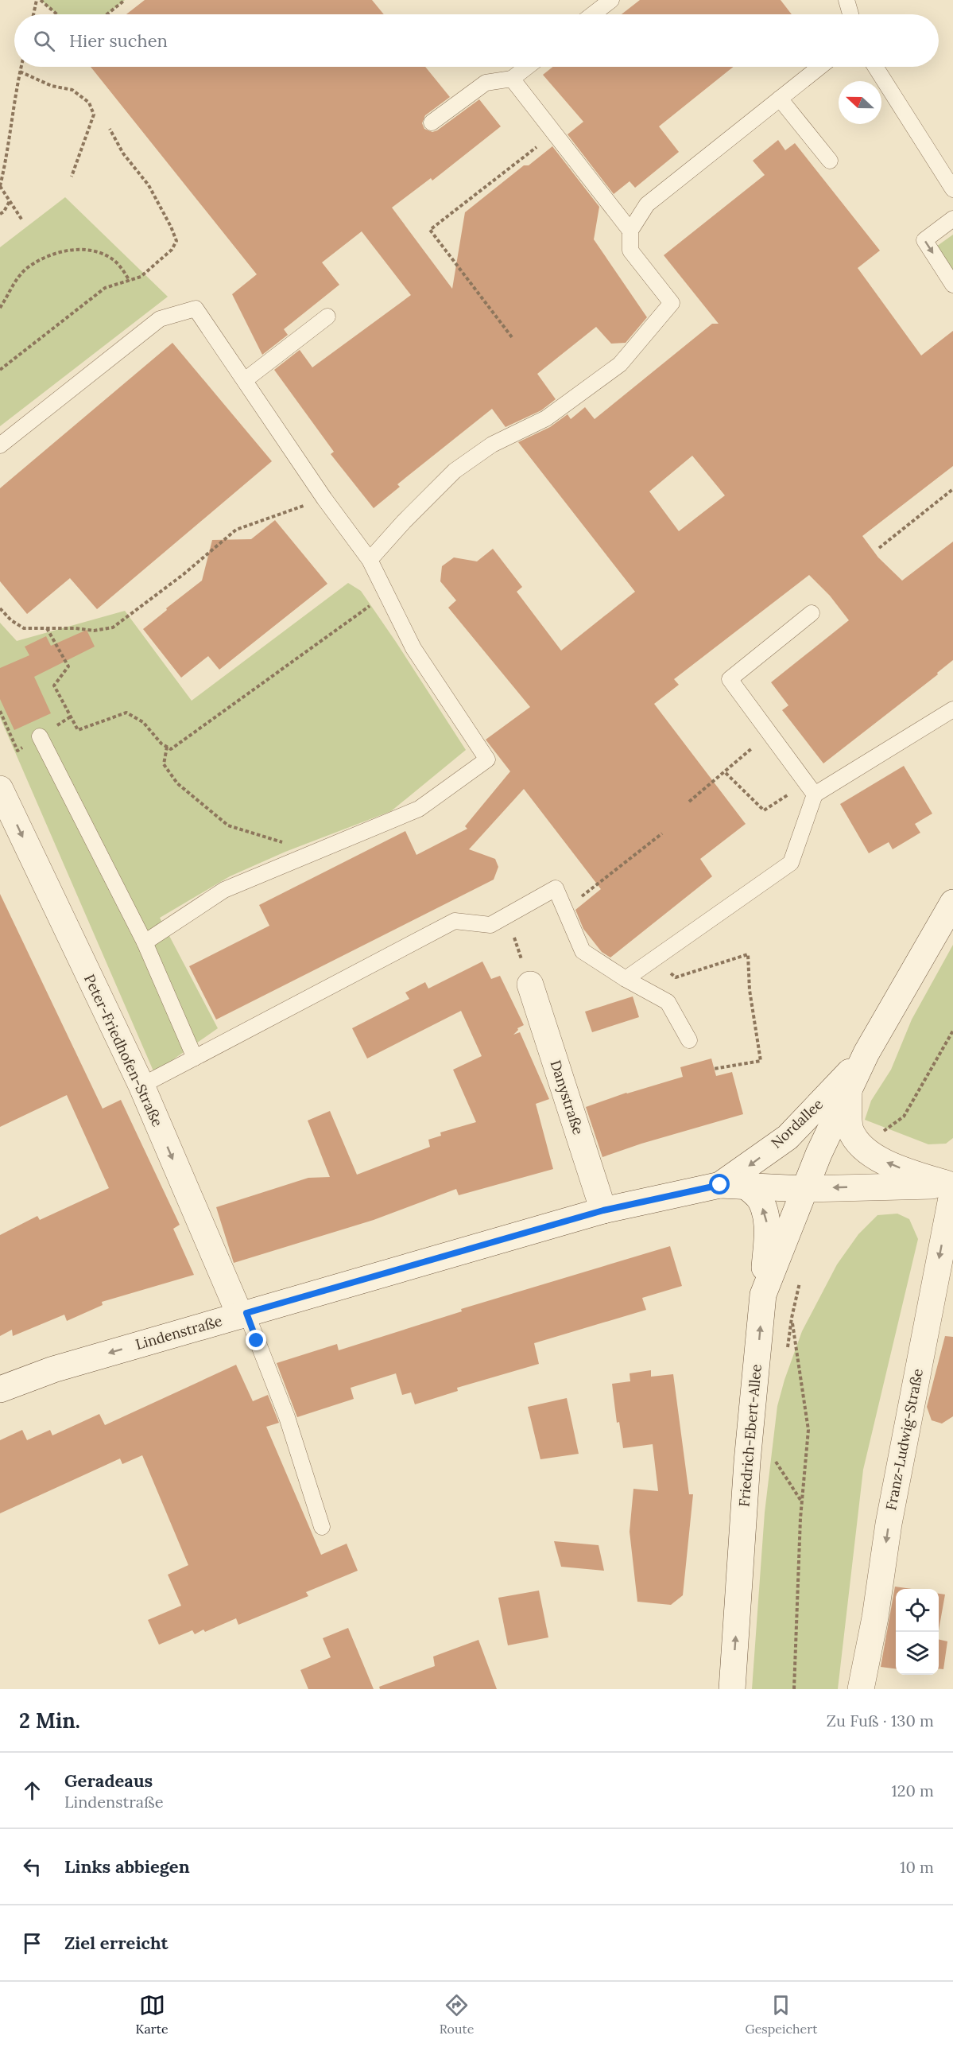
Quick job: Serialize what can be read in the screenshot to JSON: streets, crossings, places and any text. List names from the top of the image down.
{
  "streets": {
    "main road": [
      "Peter-Friedhofen-Straße",
      "Danystraße",
      "Nordallee",
      "Lindenstraße",
      "Friedrich-Ebert-Allee",
      "Franz-Ludwig-Straße"
    ]
  },
  "crossings": [
    ["Peter-Friedhofen-Straße", "Lindenstraße"],
    ["Danystraße", "Lindenstraße"],
    ["Nordallee", "Lindenstraße"],
    ["Nordallee", "Friedrich-Ebert-Allee"],
    ["Lindenstraße", "Friedrich-Ebert-Allee"]
  ],
  "one_way": [
    "Peter-Friedhofen-Straße",
    "Lindenstraße",
    "Friedrich-Ebert-Allee",
    "Franz-Ludwig-Straße"
  ],
  "north": "left",
  "page": {
    "search": "Hier suchen",
    "heading": ["2 Min.", "Zu Fuß · 130 m"],
    "list": [
      ["Geradeaus", "Lindenstraße", "120 m"],
      ["Links abbiegen", "10 m"],
      "Ziel erreicht"
    ],
    "nav": ["Karte", "Route", "Gespeichert"]
  }
}
